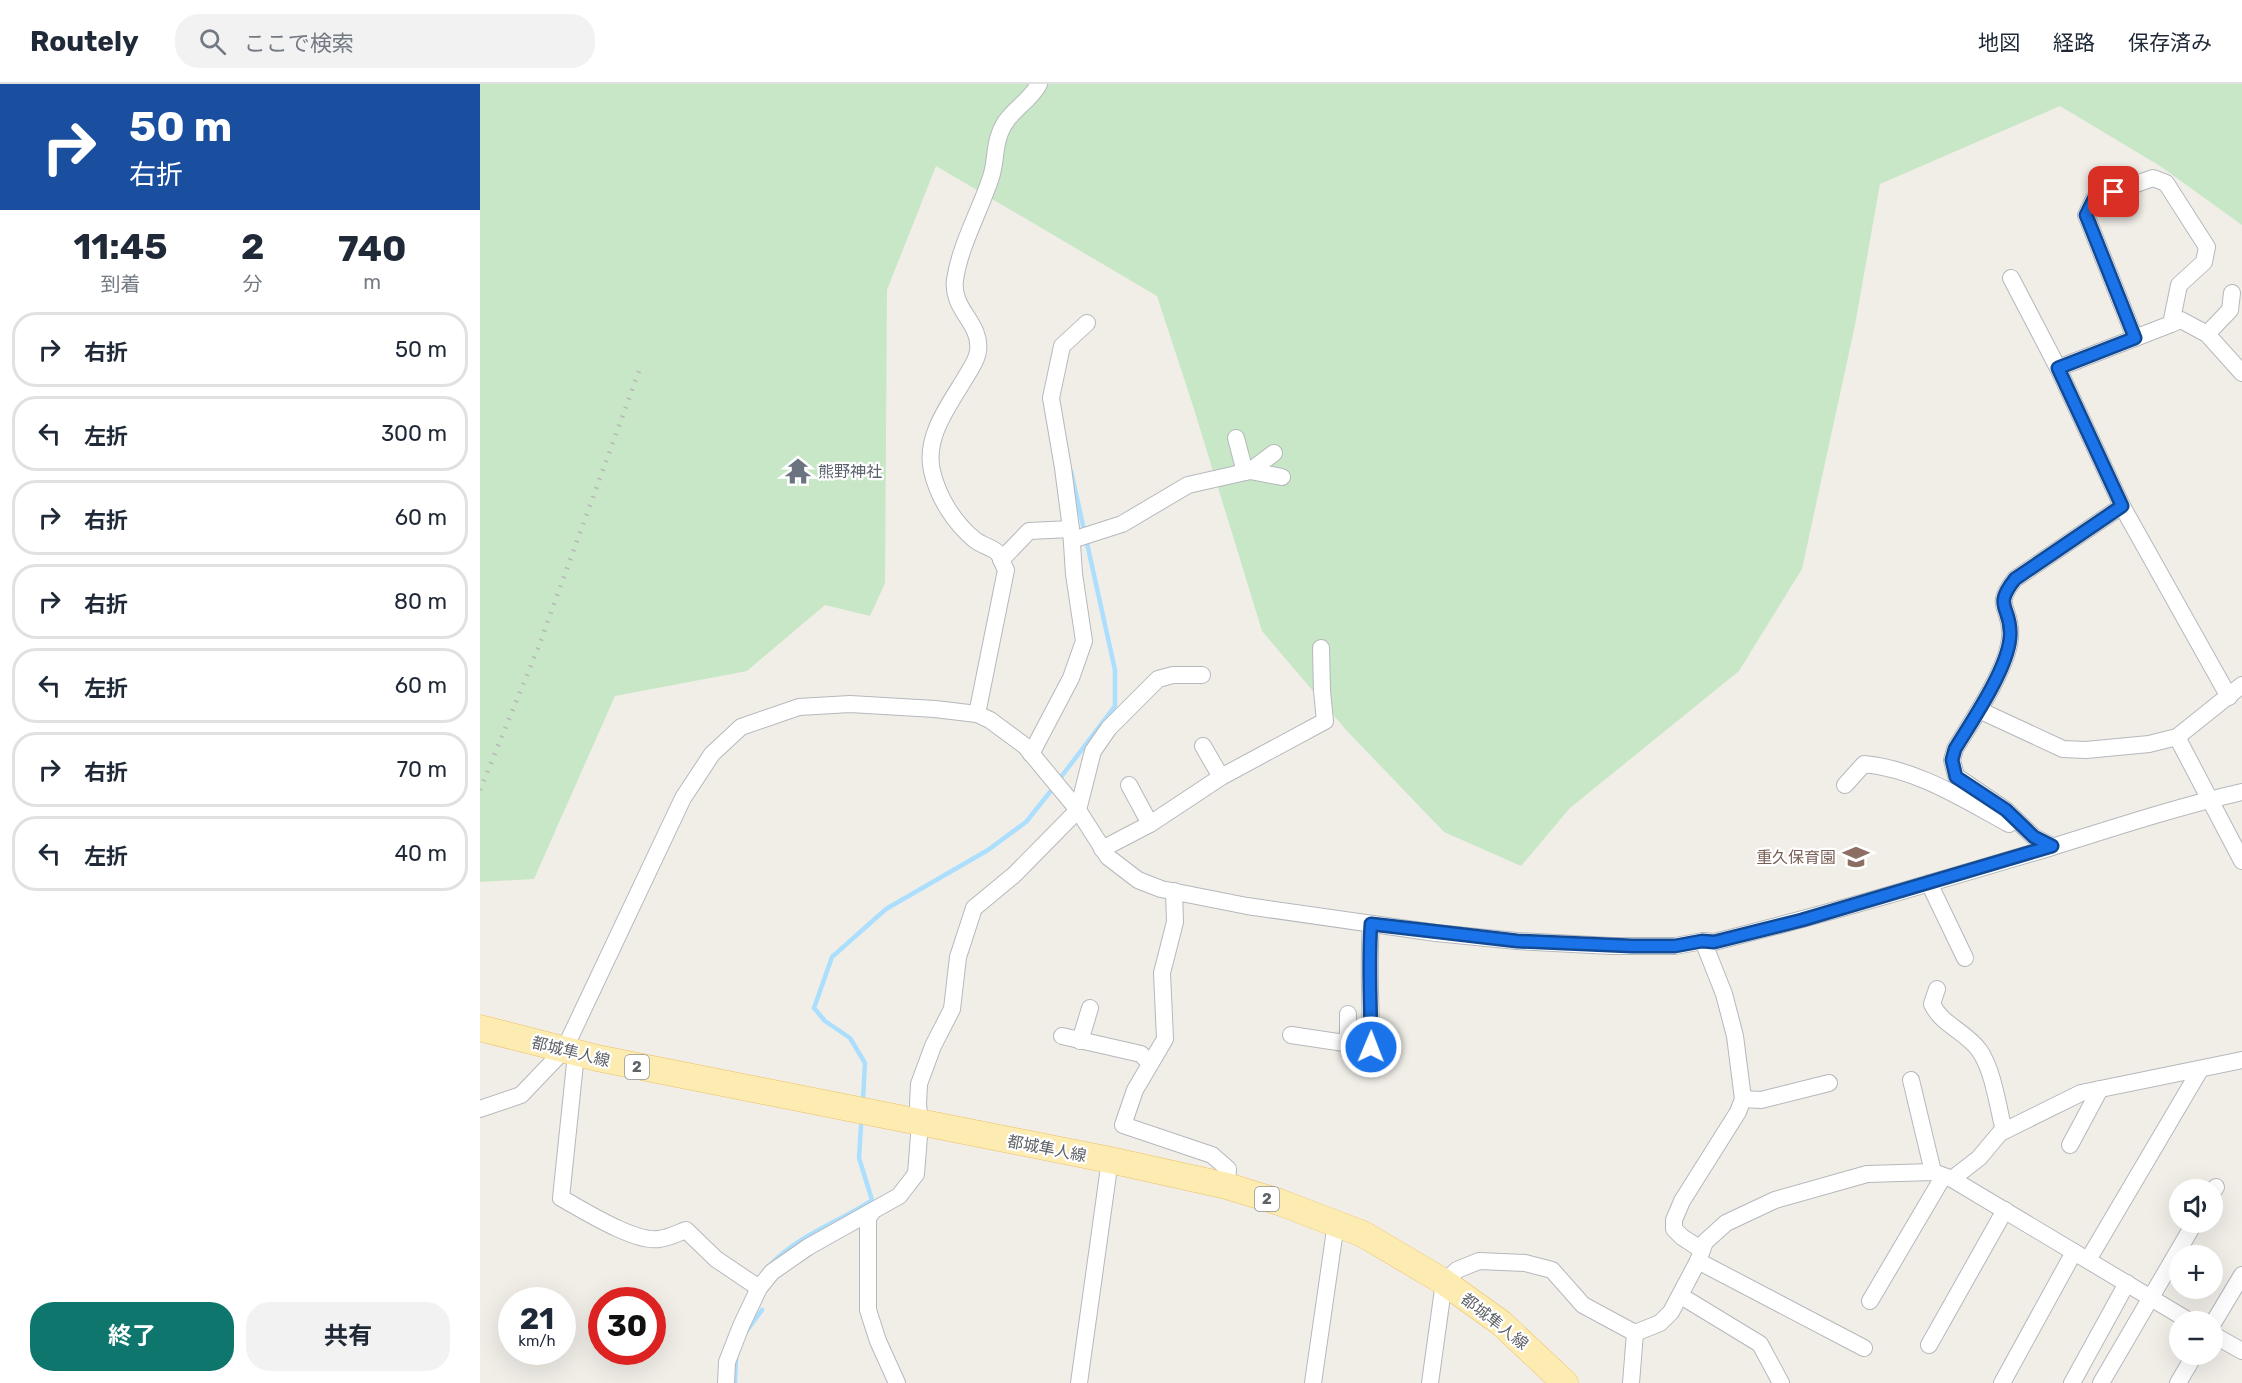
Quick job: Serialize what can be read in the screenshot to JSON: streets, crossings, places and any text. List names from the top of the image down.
{
  "streets": {
    "main road": ["都城隼人線", "2"]
  },
  "places": {
    "temple": ["熊野神社"],
    "school or university": ["重久保育園"]
  },
  "page": {
    "header": "Routely",
    "search": "ここで検索",
    "nav": ["地図", "経路", "保存済み"],
    "turn": ["50 m", "右折"],
    "eta": [
      "11:45",
      "到着",
      "2",
      "分",
      "740",
      "m"
    ],
    "list": [
      {
        "name": "右折",
        "value": "50 m"
      },
      {
        "name": "左折",
        "value": "300 m"
      },
      {
        "name": "右折",
        "value": "60 m"
      },
      {
        "name": "右折",
        "value": "80 m"
      },
      {
        "name": "左折",
        "value": "60 m"
      },
      {
        "name": "右折",
        "value": "70 m"
      },
      {
        "name": "左折",
        "value": "40 m"
      }
    ],
    "map_buttons": ["+", "−"],
    "speed": "21 km/h",
    "limit": "30",
    "buttons": ["終了", "共有"]
  }
}
